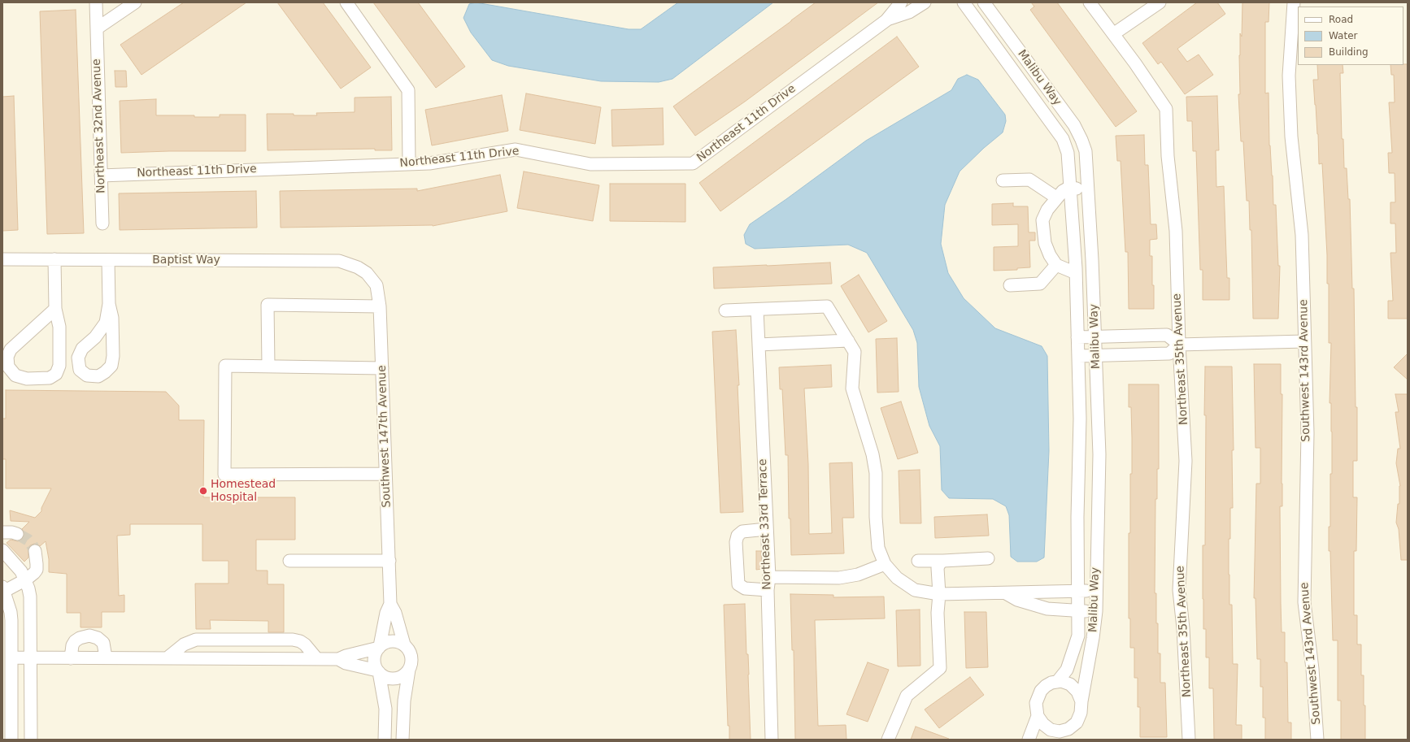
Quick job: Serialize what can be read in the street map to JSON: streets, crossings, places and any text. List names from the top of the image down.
{
  "streets": {
    "street": [
      "Malibu Way",
      "Northeast 11th Drive",
      "Northeast 32nd Avenue",
      "Baptist Way",
      "Northeast 35th Avenue",
      "Southwest 143rd Avenue",
      "Southwest 147th Avenue",
      "Northeast 33rd Terrace"
    ]
  },
  "crossings": [
    ["Northeast 11th Drive", "Northeast 32nd Avenue"],
    ["Baptist Way", "Southwest 147th Avenue"]
  ],
  "places": ["Homestead Hospital"],
  "legend": ["Road", "Water", "Building"]
}
